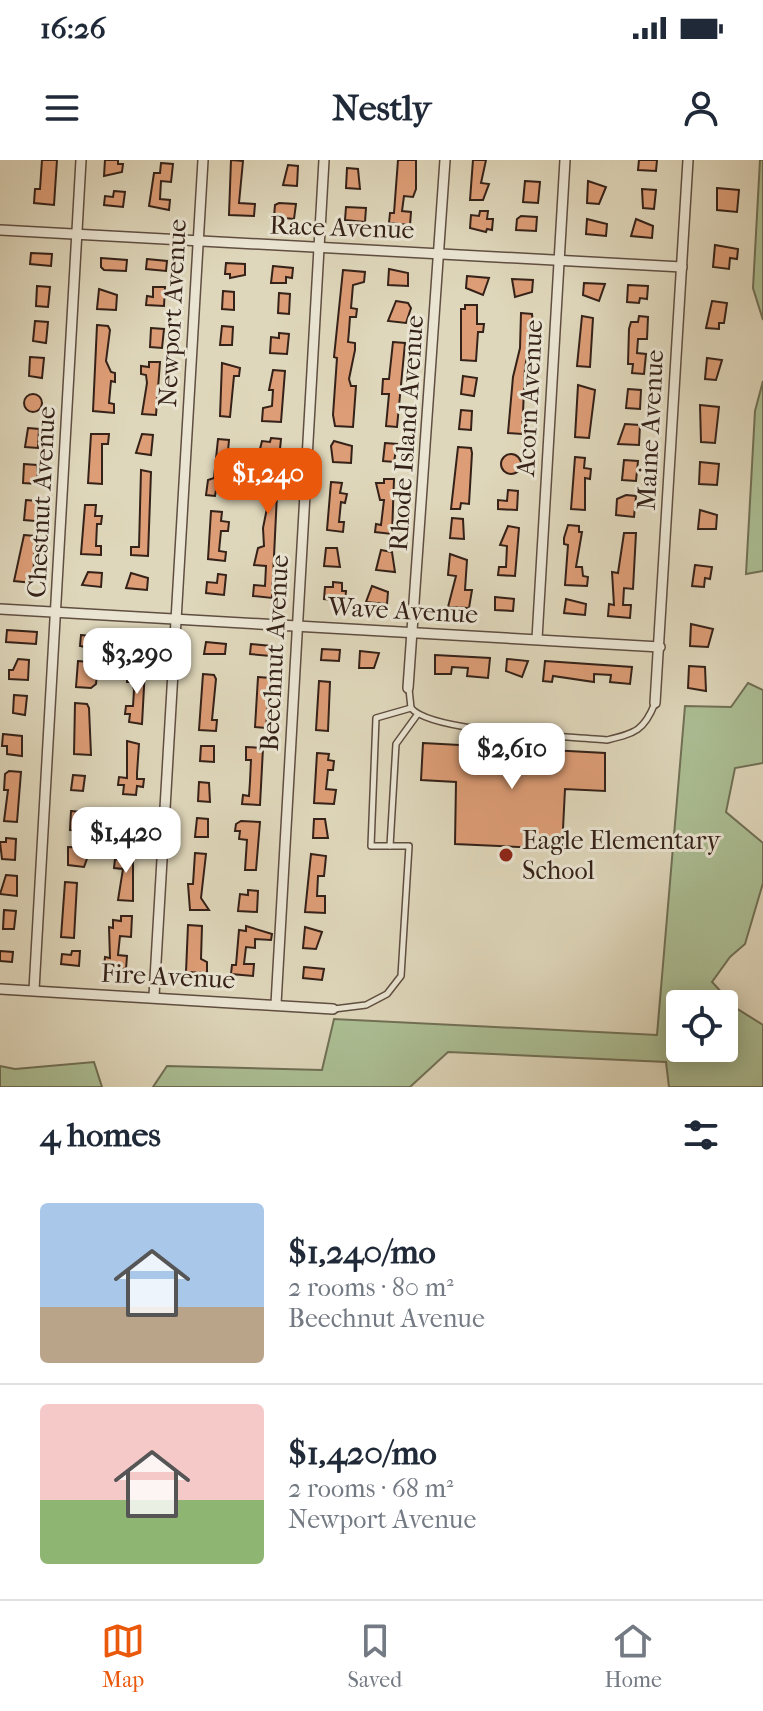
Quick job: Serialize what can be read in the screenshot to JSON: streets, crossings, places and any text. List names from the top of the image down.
{
  "streets": {
    "street": [
      "Race Avenue",
      "Newport Avenue",
      "Acorn Avenue",
      "Maine Avenue",
      "Rhode Island Avenue",
      "Chestnut Avenue",
      "Wave Avenue",
      "Beechnut Avenue",
      "Fire Avenue"
    ]
  },
  "crossings": [
    ["Race Avenue", "Newport Avenue"],
    ["Race Avenue", "Acorn Avenue"],
    ["Race Avenue", "Maine Avenue"],
    ["Race Avenue", "Rhode Island Avenue"],
    ["Race Avenue", "Chestnut Avenue"],
    ["Race Avenue", "Beechnut Avenue"],
    ["Newport Avenue", "Wave Avenue"],
    ["Newport Avenue", "Fire Avenue"],
    ["Acorn Avenue", "Wave Avenue"],
    ["Maine Avenue", "Wave Avenue"],
    ["Rhode Island Avenue", "Wave Avenue"],
    ["Chestnut Avenue", "Wave Avenue"],
    ["Chestnut Avenue", "Fire Avenue"],
    ["Wave Avenue", "Beechnut Avenue"],
    ["Beechnut Avenue", "Fire Avenue"]
  ],
  "places": ["Eagle Elementary School"],
  "page": {
    "status": "16:26",
    "header": "Nestly",
    "price": [
      "$1,240",
      "$3,290",
      "$2,610",
      "$1,420"
    ],
    "heading": "4 homes",
    "list": [
      {
        "name": "$1,240/mo",
        "note": "2 rooms · 80 m² · Beechnut Avenue"
      },
      {
        "name": "$1,420/mo",
        "note": "2 rooms · 68 m² · Newport Avenue"
      }
    ],
    "tabs": ["Map", "Saved", "Home"]
  }
}
